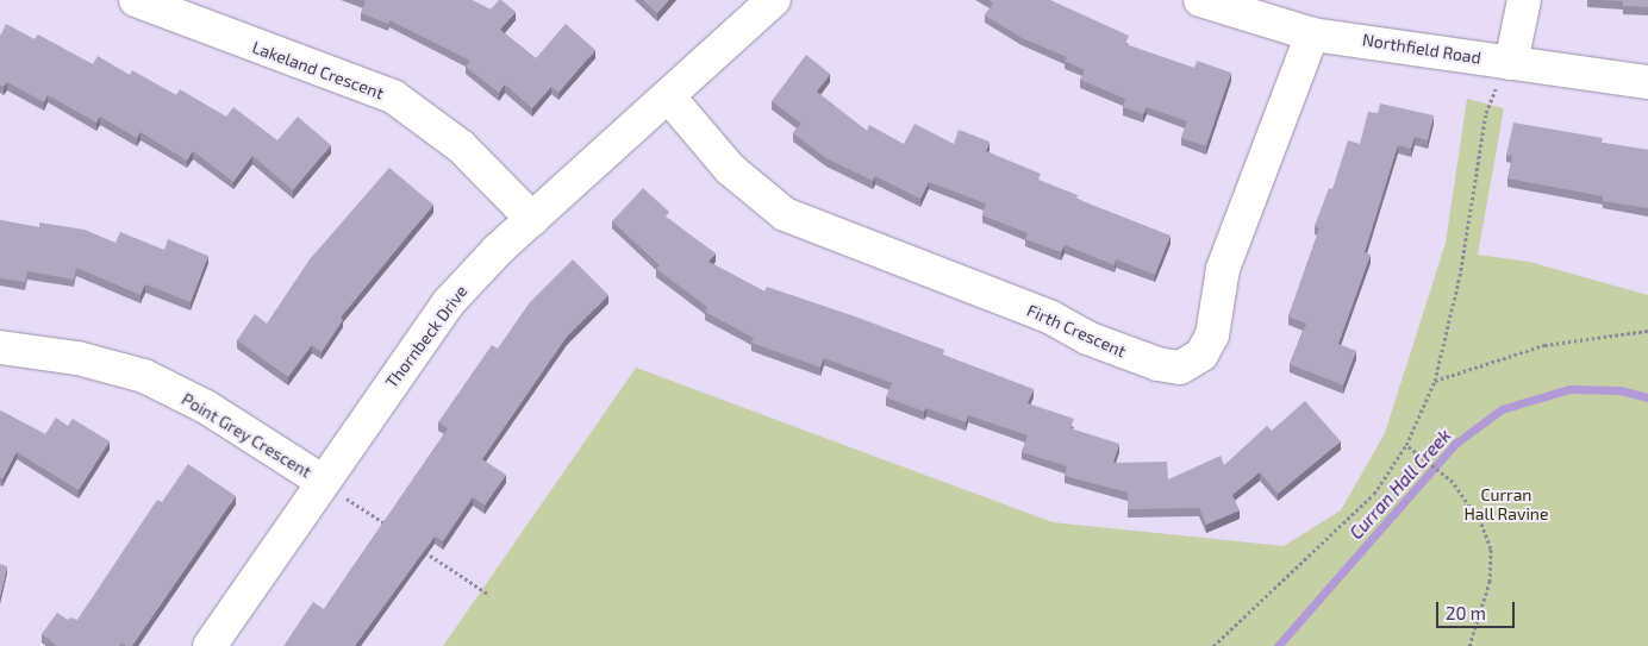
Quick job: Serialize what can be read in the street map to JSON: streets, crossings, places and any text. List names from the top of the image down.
{
  "streets": {
    "street": [
      "Northfield Road",
      "Lakeland Crescent",
      "Firth Crescent",
      "Thornbeck Drive",
      "Point Grey Crescent"
    ]
  },
  "crossings": [
    ["Northfield Road", "Firth Crescent"],
    ["Lakeland Crescent", "Thornbeck Drive"],
    ["Firth Crescent", "Thornbeck Drive"],
    ["Thornbeck Drive", "Point Grey Crescent"]
  ],
  "water": ["Curran Hall Creek"],
  "parks": ["Curran Hall Ravine"],
  "scale_bar": "20 m"
}
